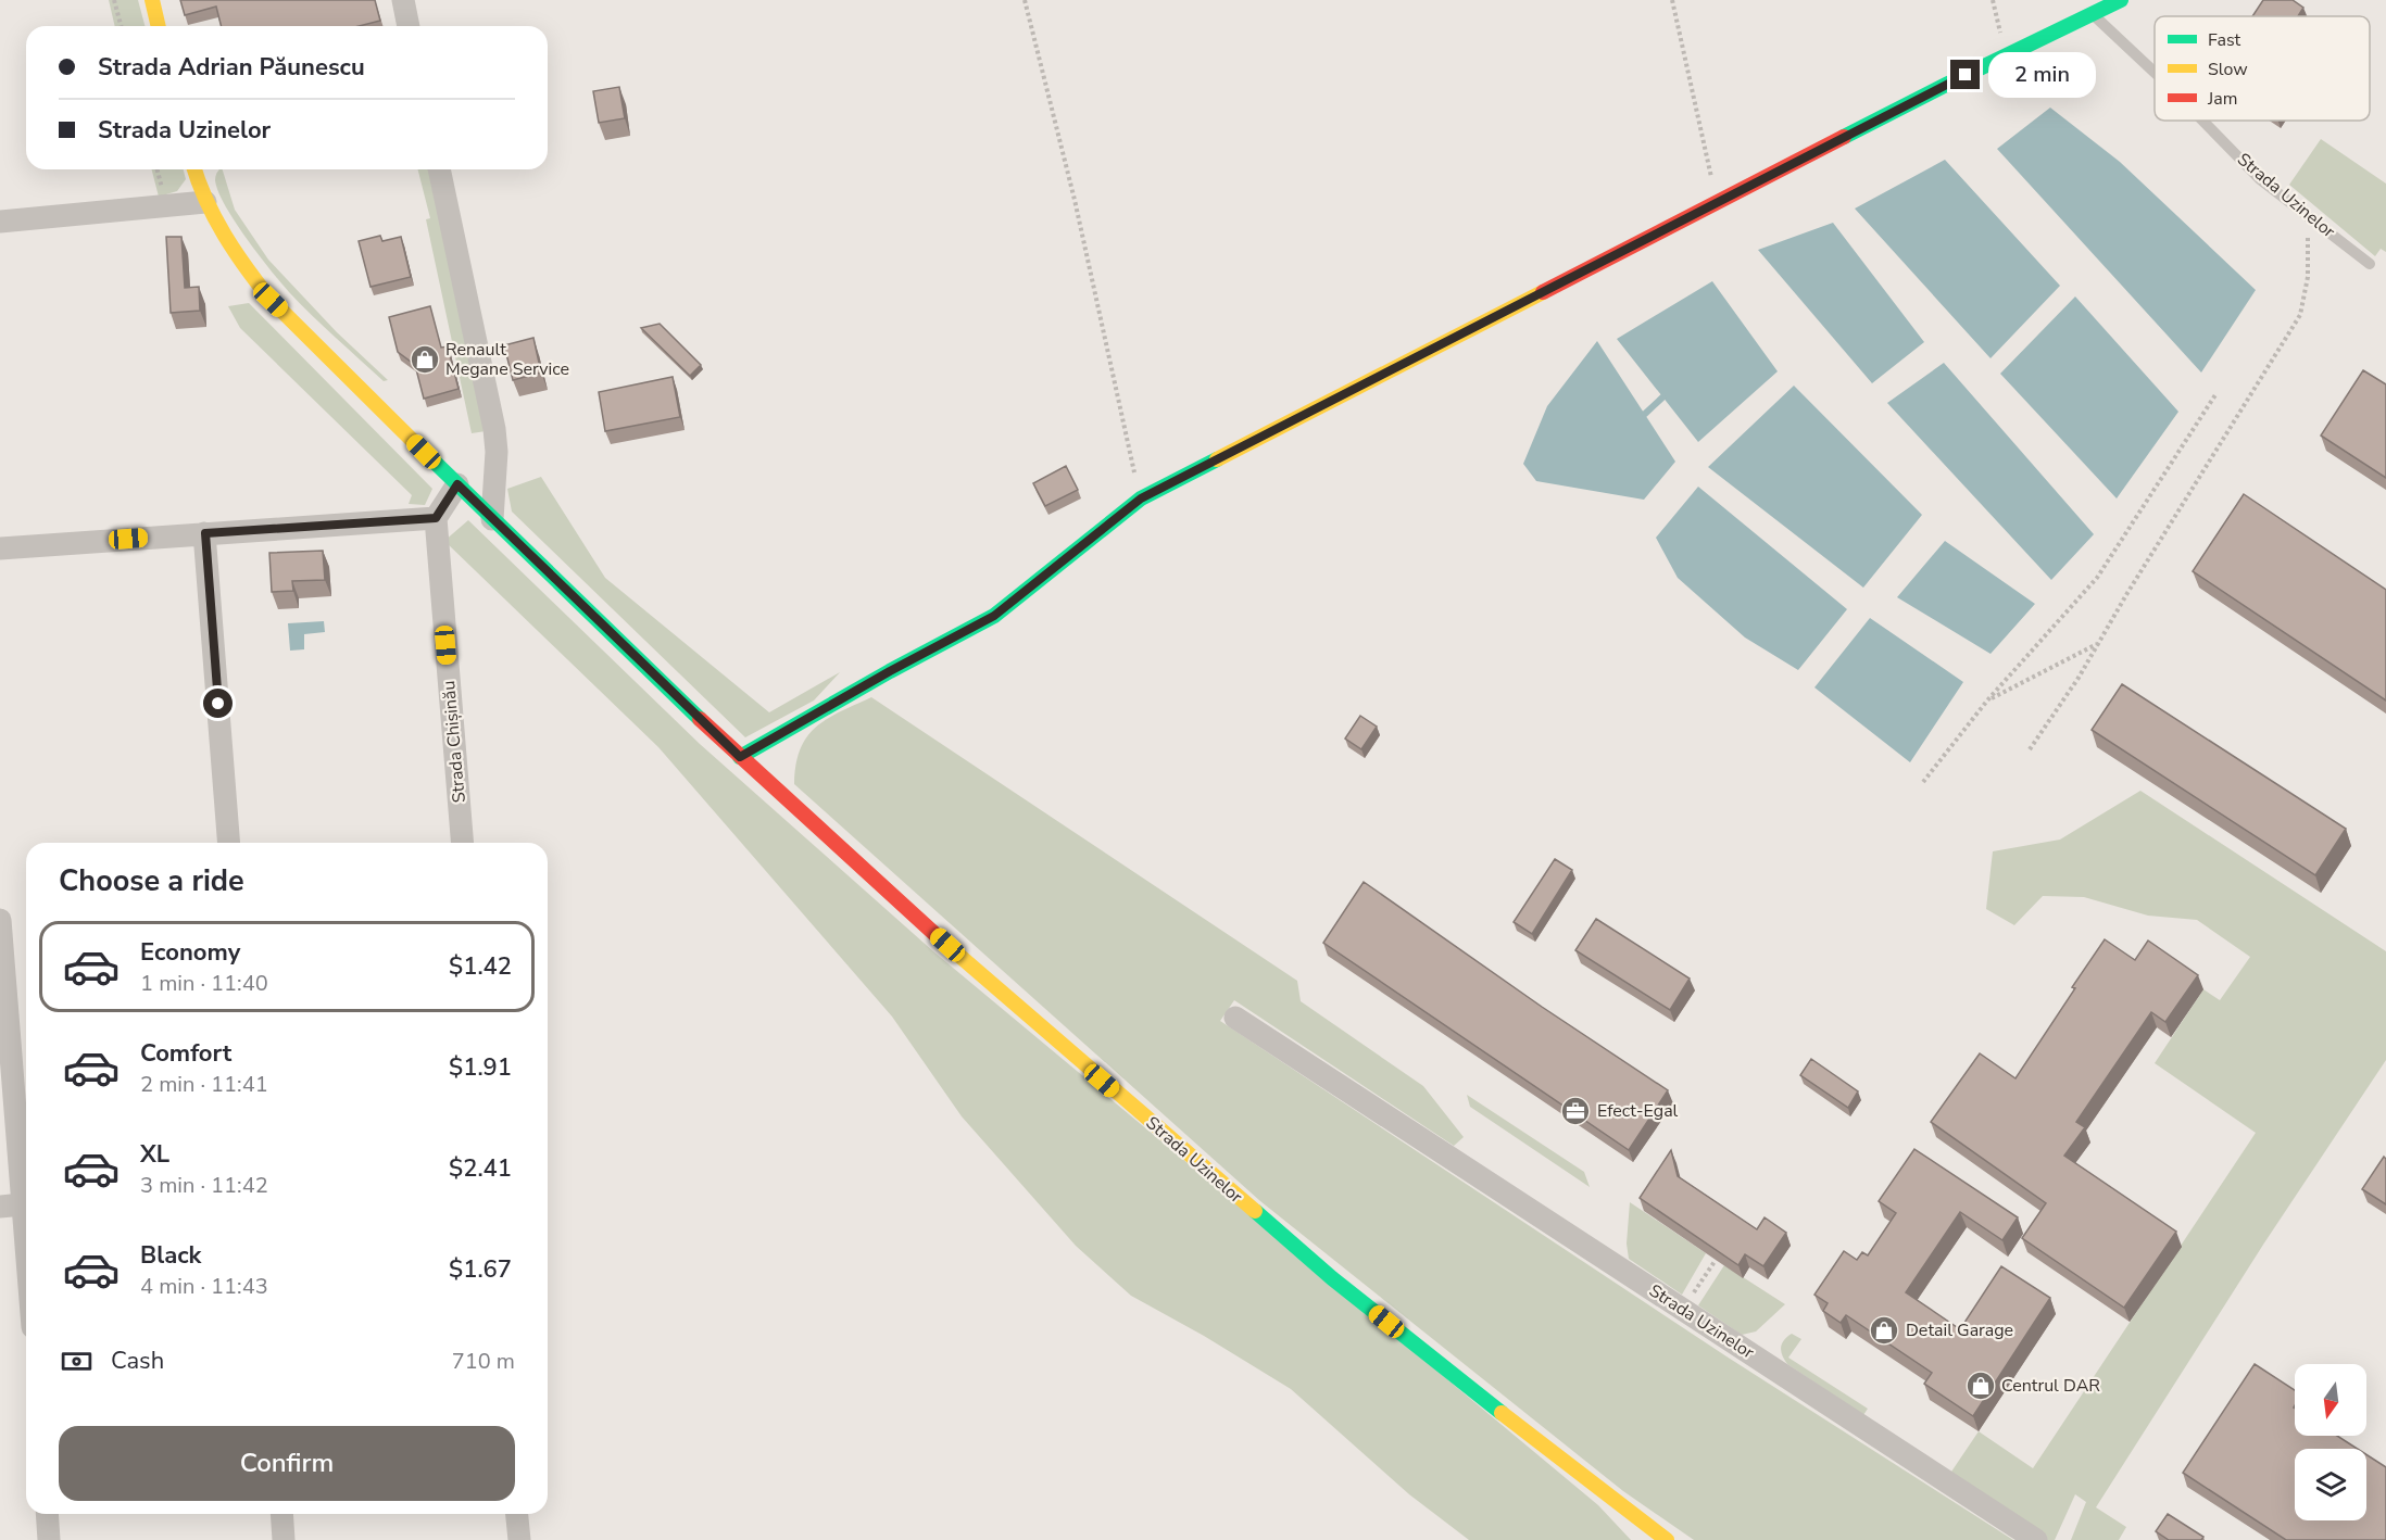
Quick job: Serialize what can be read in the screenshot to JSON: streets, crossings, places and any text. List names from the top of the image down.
{
  "streets": {
    "street": ["Strada Uzinelor", "Strada Chișinău"]
  },
  "places": {
    "shop": ["Renault Megane Service", "Detail Garage", "Centrul DAR"],
    "office": ["Efect-Egal"]
  },
  "legend": ["Fast", "Slow", "Jam"],
  "north": "bottom",
  "page": {
    "banner": ["Strada Adrian Păunescu", "Strada Uzinelor"],
    "bubble": "2 min",
    "heading": "Choose a ride",
    "list": [
      {
        "name": "Economy",
        "note": "1 min · 11:40",
        "value": "$1.42"
      },
      {
        "name": "Comfort",
        "note": "2 min · 11:41",
        "value": "$1.91"
      },
      {
        "name": "XL",
        "note": "3 min · 11:42",
        "value": "$2.41"
      },
      {
        "name": "Black",
        "note": "4 min · 11:43",
        "value": "$1.67"
      }
    ],
    "pay": ["Cash", "710 m"],
    "buttons": "Confirm"
  }
}
